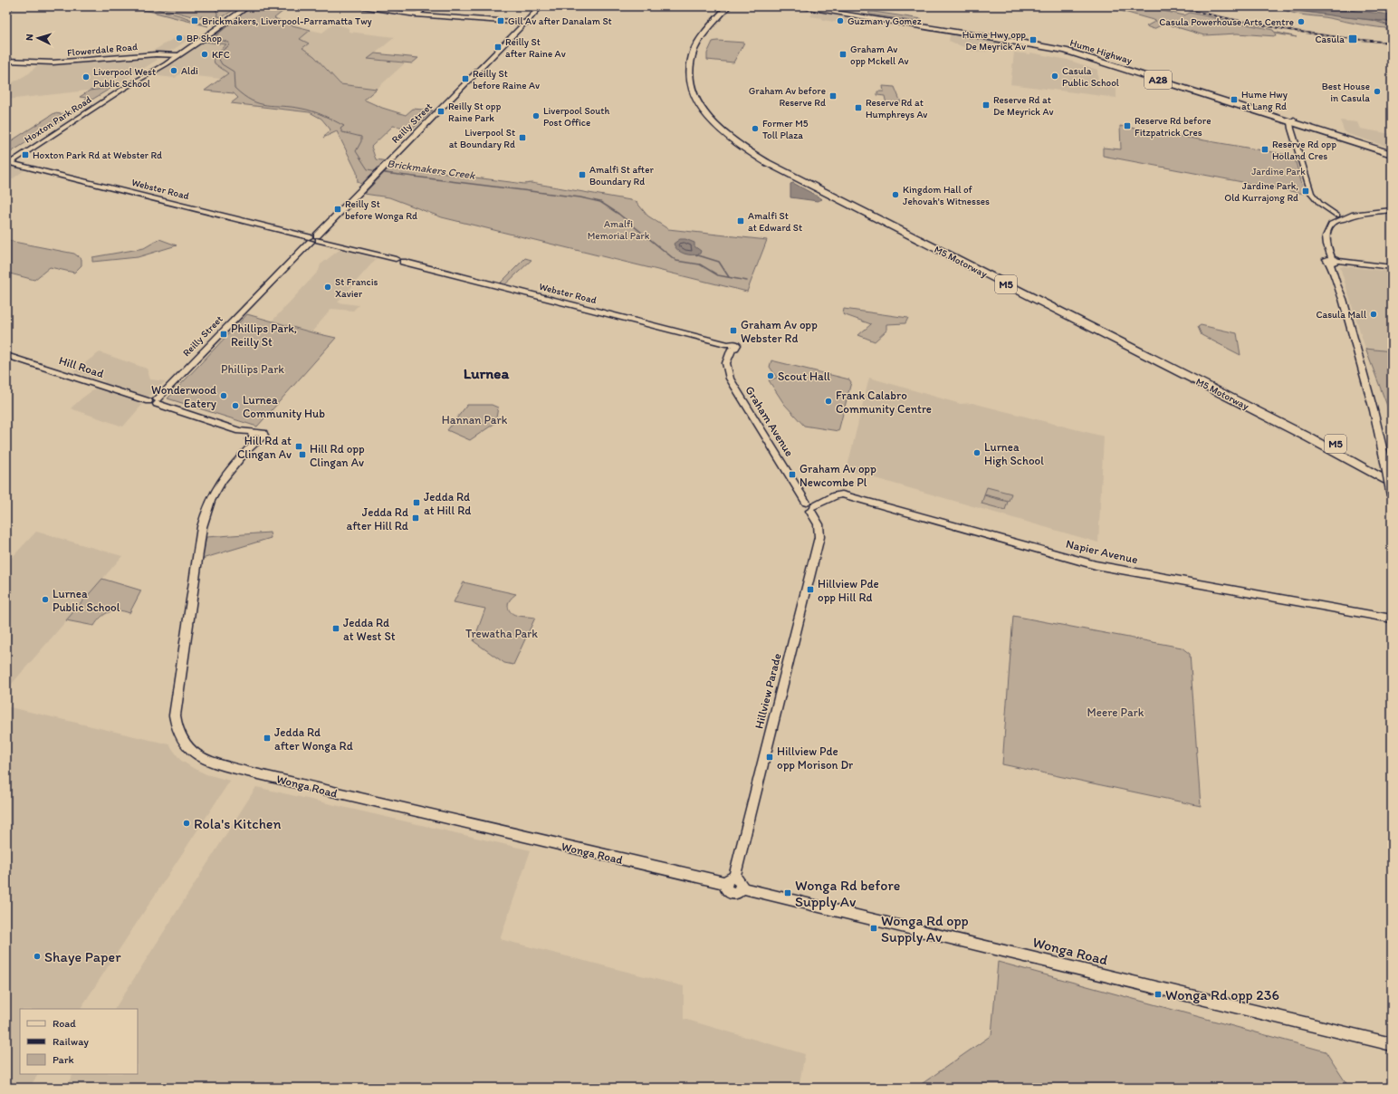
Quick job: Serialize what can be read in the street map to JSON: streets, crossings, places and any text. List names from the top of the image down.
{
  "streets": {
    "highway": [
      "Hume Highway",
      "A28",
      "M5 Motorway",
      "M5"
    ],
    "main road": ["Hoxton Park Road"],
    "street": [
      "Flowerdale Road",
      "Reilly Street",
      "Webster Road",
      "Hill Road",
      "Graham Avenue",
      "Napier Avenue",
      "Hillview Parade",
      "Wonga Road"
    ]
  },
  "crossings": [
    ["Flowerdale Road", "Hoxton Park Road"],
    ["Hoxton Park Road", "Webster Road"],
    ["Reilly Street", "Webster Road"],
    ["Reilly Street", "Hill Road"],
    ["Webster Road", "Graham Avenue"],
    ["Hill Road", "Wonga Road"],
    ["Graham Avenue", "Napier Avenue"],
    ["Graham Avenue", "Hillview Parade"],
    ["Napier Avenue", "Hillview Parade"],
    ["Hillview Parade", "Wonga Road"]
  ],
  "districts": ["Lurnea"],
  "water": ["Brickmakers Creek"],
  "parks": [
    "Jardine Park",
    "Amalfi Memorial Park",
    "Phillips Park",
    "Hannan Park",
    "Trewatha Park",
    "Meere Park"
  ],
  "places": {
    "transit": [
      "Brickmakers, Liverpool-Parramatta Twy",
      "Gill Av after Danalam St",
      "Casula",
      "Hume Hwy opp De Meyrick Av",
      "Reilly St after Raine Av",
      "Graham Av opp Mckell Av",
      "Reilly St before Raine Av",
      "Graham Av before Reserve Rd",
      "Hume Hwy at Lang Rd",
      "Reserve Rd at De Meyrick Av",
      "Reserve Rd at Humphreys Av",
      "Reilly St opp Raine Park",
      "Reserve Rd before Fitzpatrick Cres",
      "Liverpool St at Boundary Rd",
      "Reserve Rd opp Holland Cres",
      "Hoxton Park Rd at Webster Rd",
      "Amalfi St after Boundary Rd",
      "Jardine Park, Old Kurrajong Rd",
      "Reilly St before Wonga Rd",
      "Amalfi St at Edward St",
      "Graham Av opp Webster Rd",
      "Phillips Park, Reilly St",
      "Hill Rd at Clingan Av",
      "Hill Rd opp Clingan Av",
      "Graham Av opp Newcombe Pl",
      "Jedda Rd at Hill Rd",
      "Jedda Rd after Hill Rd",
      "Hillview Pde opp Hill Rd",
      "Jedda Rd at West St",
      "Jedda Rd after Wonga Rd",
      "Hillview Pde opp Morison Dr",
      "Wonga Rd before Supply Av",
      "Wonga Rd opp Supply Av",
      "Wonga Rd opp 236"
    ],
    "other": [
      "Guzman y Gomez",
      "Casula Powerhouse Arts Centre",
      "BP Shop",
      "KFC",
      "Aldi",
      "Casula Public School",
      "Liverpool West Public School",
      "Best House in Casula",
      "Liverpool South Post Office",
      "Former M5 Toll Plaza",
      "Kingdom Hall of Jehovah's Witnesses",
      "St Francis Xavier",
      "Casula Mall",
      "Scout Hall",
      "Wonderwood Eatery",
      "Frank Calabro Community Centre",
      "Lurnea Community Hub",
      "Lurnea High School",
      "Lurnea Public School",
      "Rola's Kitchen",
      "Shaye Paper"
    ]
  },
  "legend": ["Road", "Railway", "Park"],
  "north": "left"
}
